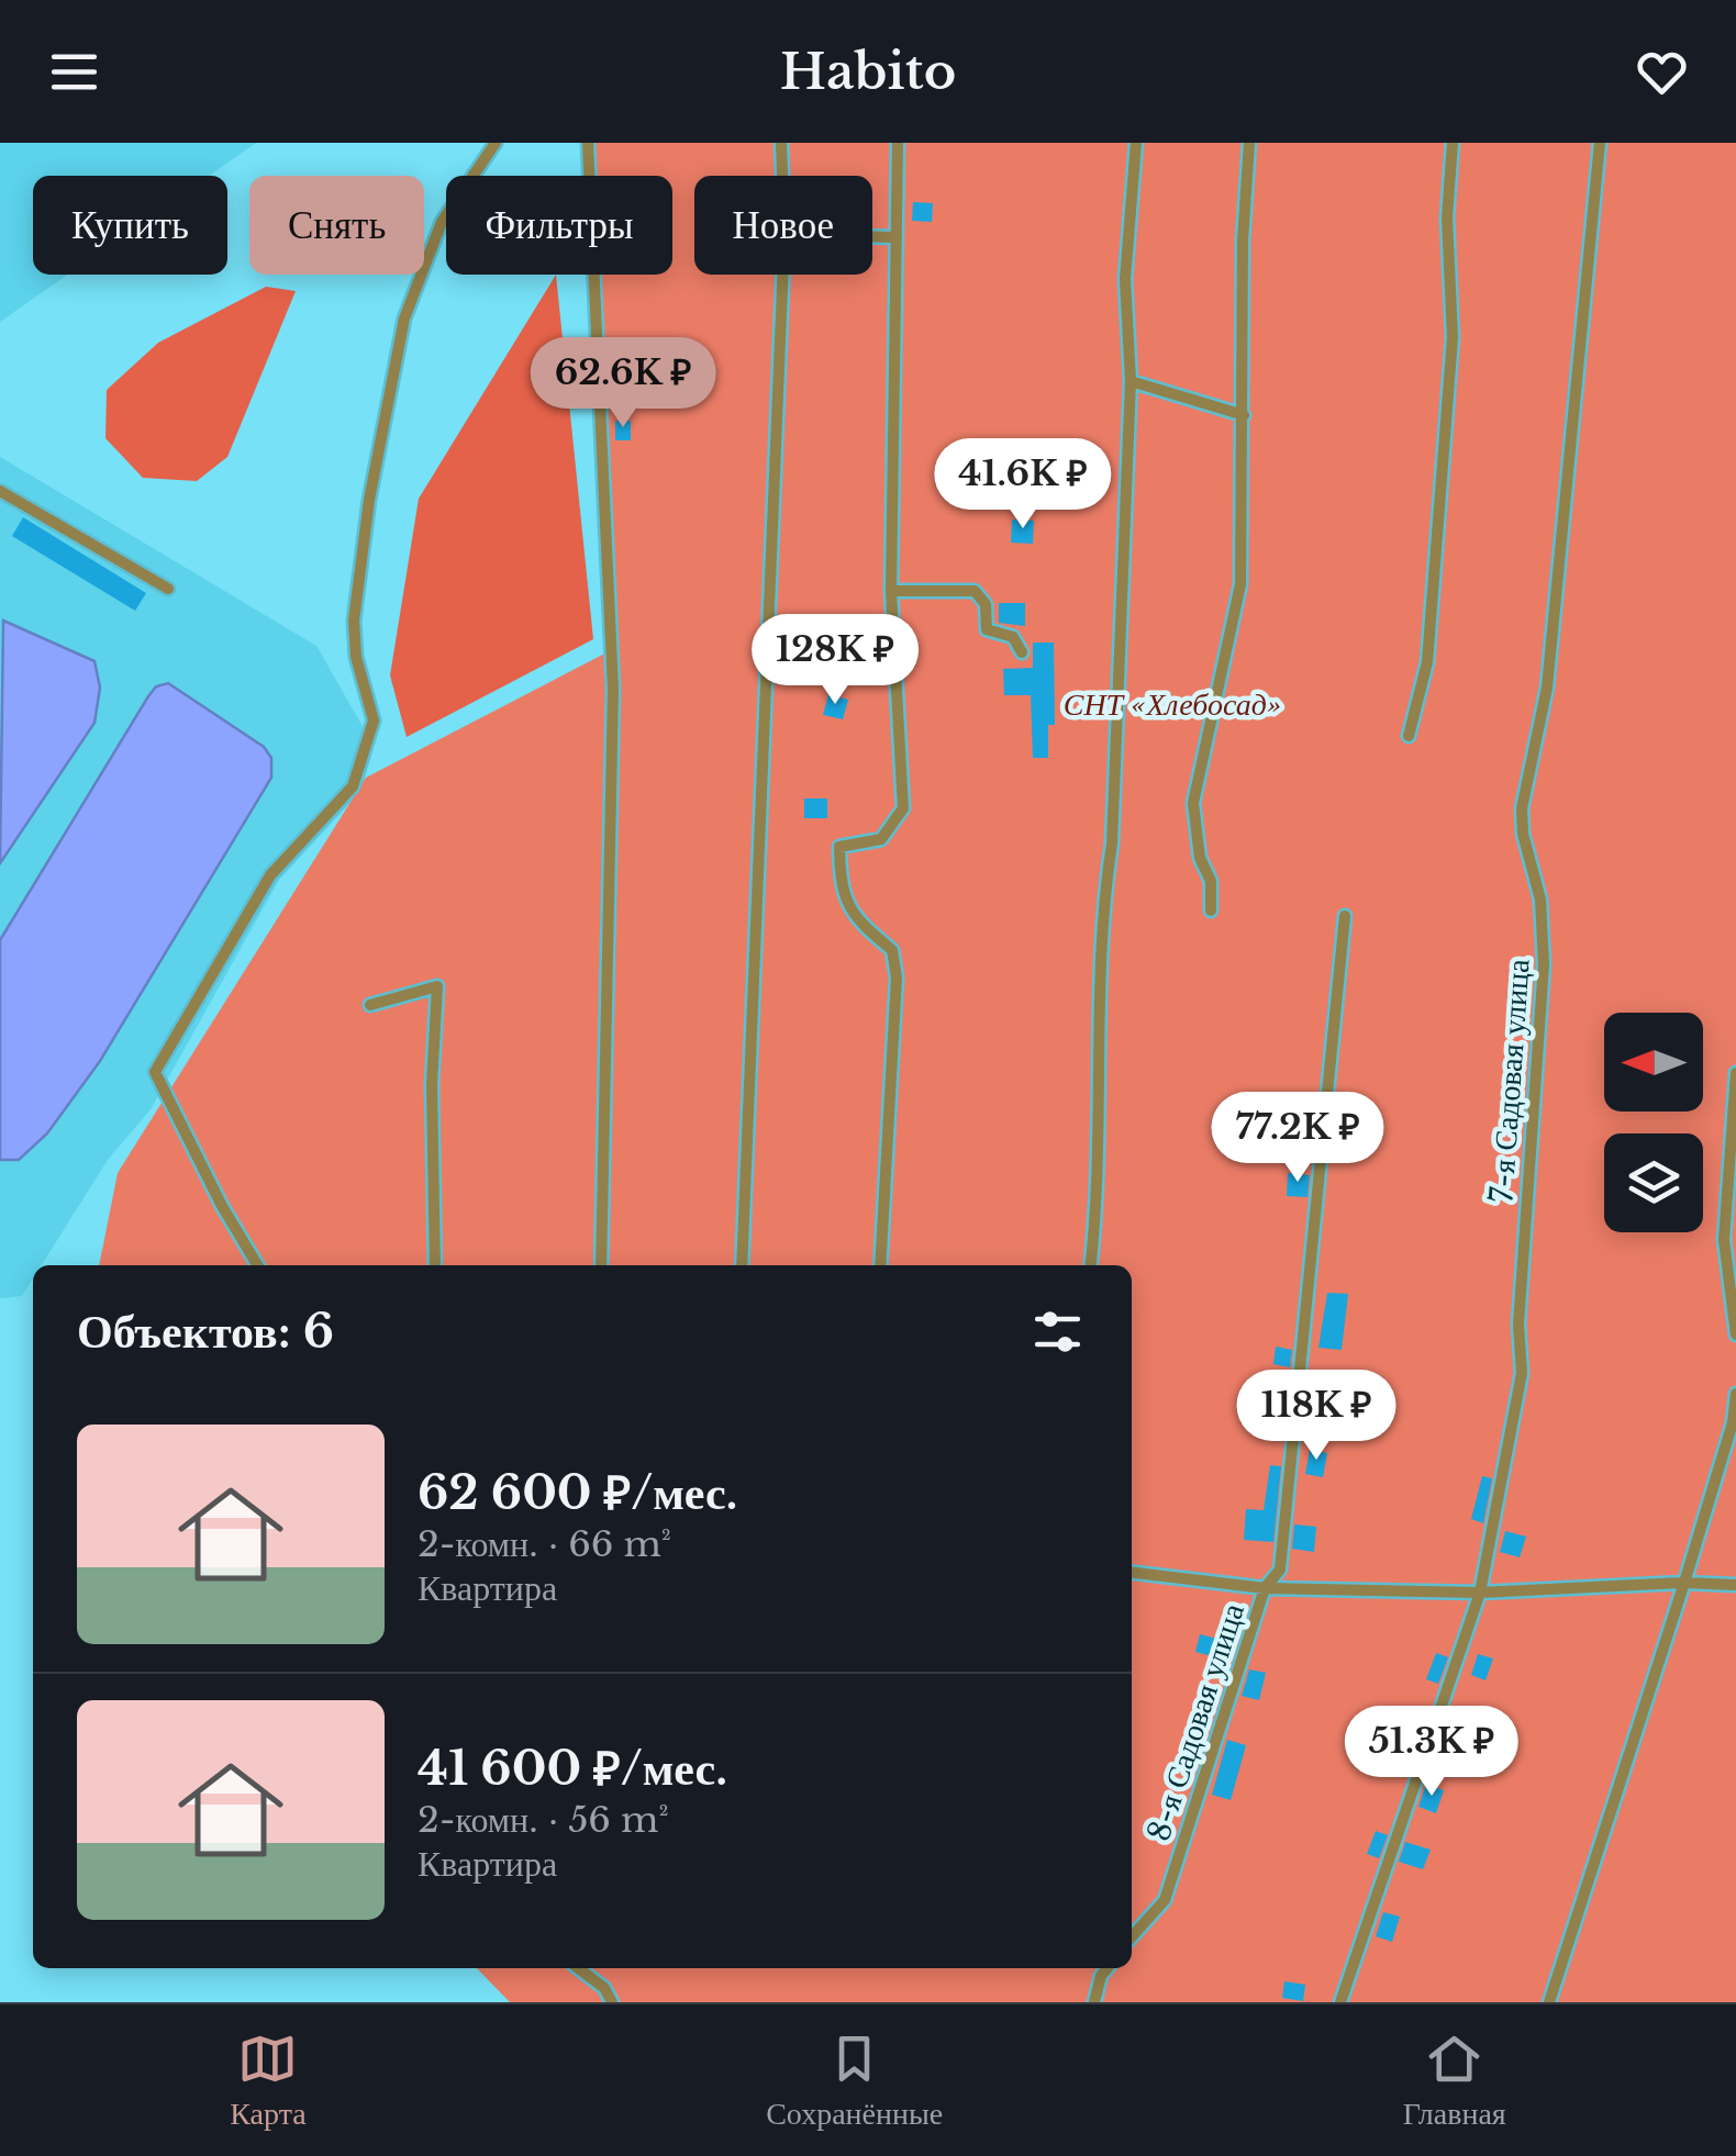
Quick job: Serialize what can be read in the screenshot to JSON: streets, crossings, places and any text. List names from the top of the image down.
{
  "streets": {
    "lane": ["7-я Садовая улица", "8-я Садовая улица"]
  },
  "parks": ["СНТ «Хлебосад»"],
  "north": "left",
  "page": {
    "header": "Habito",
    "chip": [
      "Купить",
      "Снять",
      "Фильтры",
      "Новое"
    ],
    "price": [
      "62.6K ₽",
      "41.6K ₽",
      "128K ₽",
      "77.2K ₽",
      "118K ₽",
      "51.3K ₽"
    ],
    "heading": "Объектов: 6",
    "list": [
      {
        "name": "62 600 ₽/мес.",
        "note": "2-комн. · 66 m² · Квартира"
      },
      {
        "name": "41 600 ₽/мес.",
        "note": "2-комн. · 56 m² · Квартира"
      }
    ],
    "tabs": ["Карта", "Сохранённые", "Главная"]
  }
}
